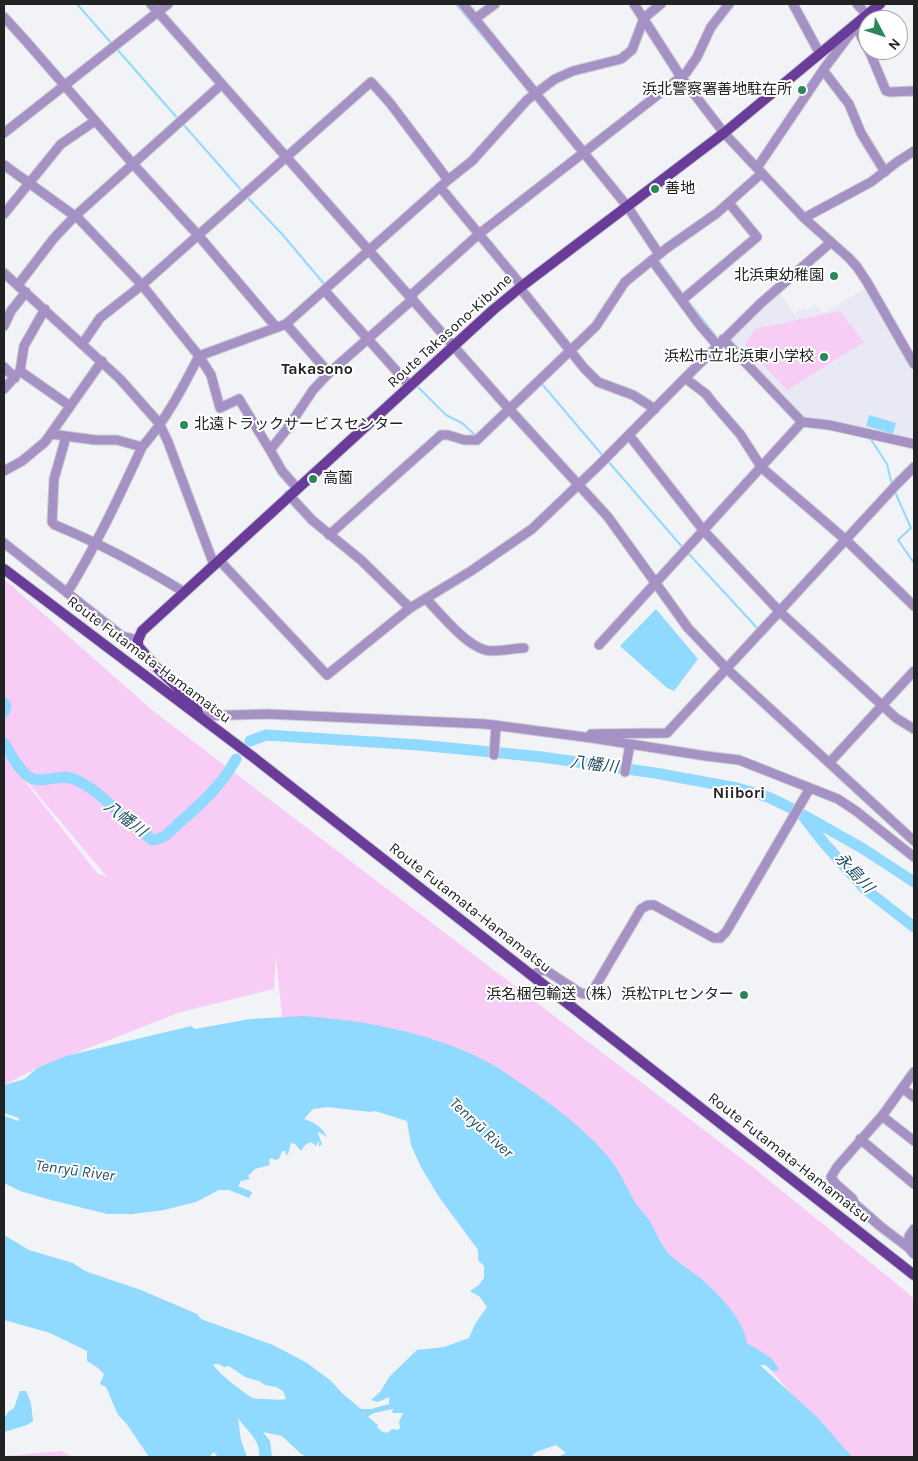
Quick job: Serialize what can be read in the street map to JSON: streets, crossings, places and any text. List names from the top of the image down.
{
  "streets": {
    "main road": ["Route Takasono-Kibune", "Route Futamata-Hamamatsu"]
  },
  "districts": ["Takasono", "Niibori"],
  "water": ["八幡川", "永島川", "Tenryū River"],
  "places": [
    "浜北警察署善地駐在所",
    "善地",
    "北浜東幼稚園",
    "浜松市立北浜東小学校",
    "北遠トラックサービスセンター",
    "高薗",
    "浜名梱包輸送（株）浜松TPLセンター"
  ],
  "north": "bottom right"
}
